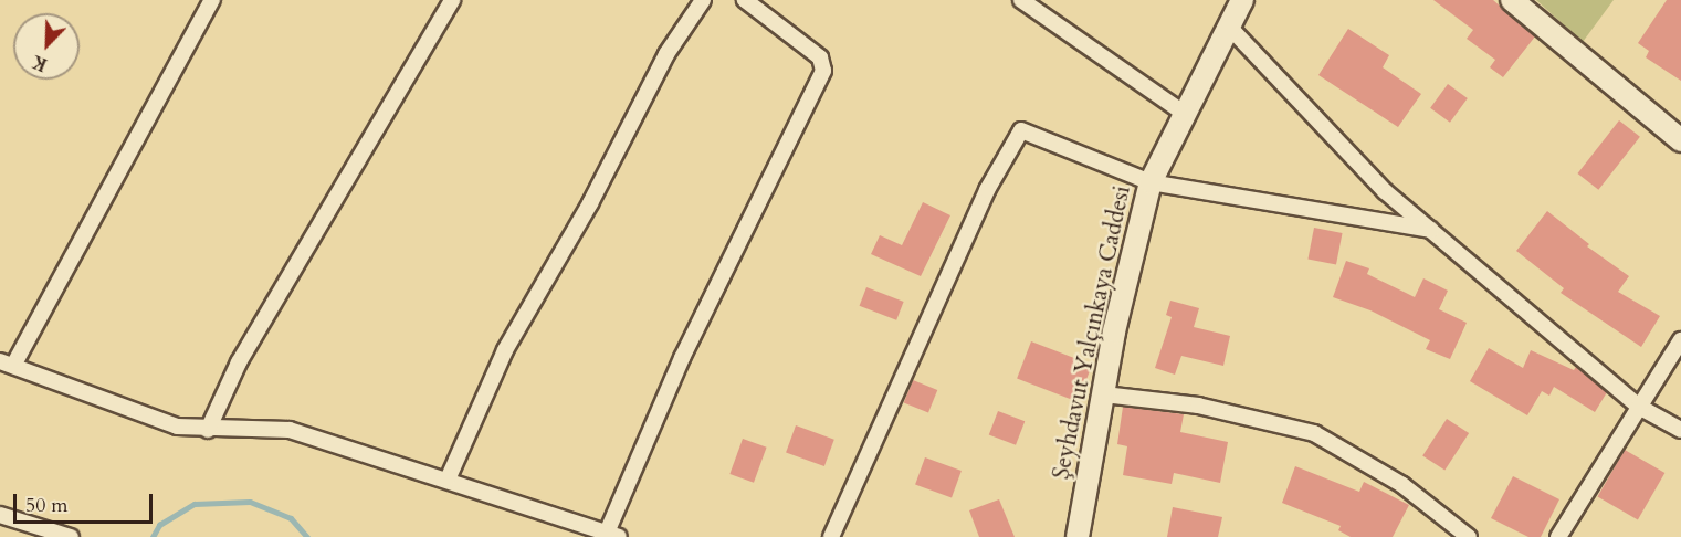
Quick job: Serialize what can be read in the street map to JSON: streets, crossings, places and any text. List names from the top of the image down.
{
  "streets": {
    "street": ["Şeyhdavut Yalçınkaya Caddesi"]
  },
  "scale_bar": "50 m",
  "north": "bottom left"
}
